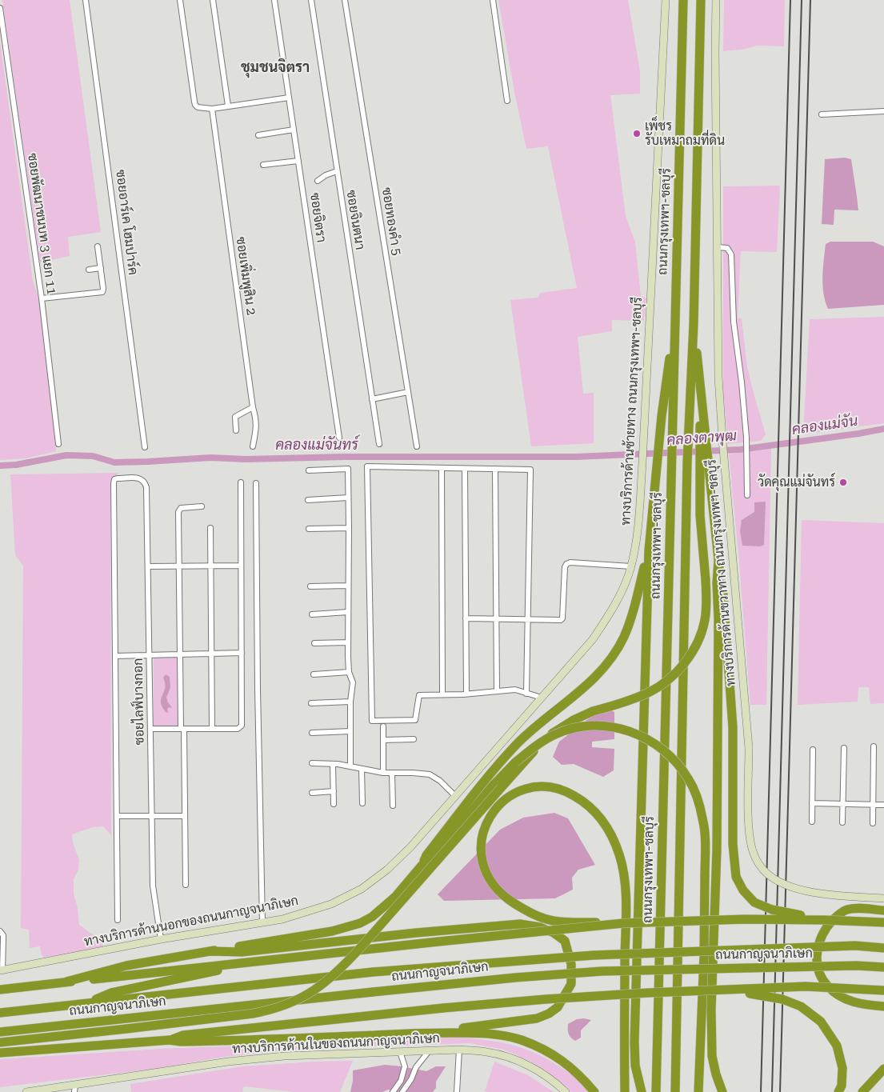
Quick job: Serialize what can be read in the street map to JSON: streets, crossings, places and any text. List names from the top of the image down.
{
  "streets": {
    "highway": ["ถนนกรุงเทพฯ-ชลบุรี", "ถนนกาญจนาภิเษก"],
    "main road": [
      "ทางบริการด้านซ้ายทาง ถนนกรุงเทพฯ-ชลบุรี",
      "ทางบริการด้านขวาทาง ถนนกรุงเทพฯ-ชลบุรี",
      "ทางบริการด้านนอกของถนนกาญจนาภิเษก",
      "ทางบริการด้านในของถนนกาญจนาภิเษก"
    ],
    "street": [
      "ซอยจิตรา",
      "ซอยจินตนา",
      "ซอยทองคำ 5",
      "ซอยอาร์เค โฮมปาร์ค",
      "ซอยพัฒนาชนบท 3 แยก 11",
      "ซอยเพิ่มพูสิน 2",
      "ซอยไลฟ์บางกอก"
    ]
  },
  "crossings": [
    ["ทางบริการด้านซ้ายทาง ถนนกรุงเทพฯ-ชลบุรี", "ทางบริการด้านนอกของถนนกาญจนาภิเษก"],
    ["ซอยไลฟ์บางกอก", "ทางบริการด้านนอกของถนนกาญจนาภิเษก"]
  ],
  "districts": ["ชุมชนจิตรา"],
  "water": ["คลองแม่จัน", "คลองตาพุฒ", "คลองแม่จันทร์"],
  "places": ["เพ็ชร รับเหมาถมที่ดิน", "วัดคุณแม่จันทร์"]
}
